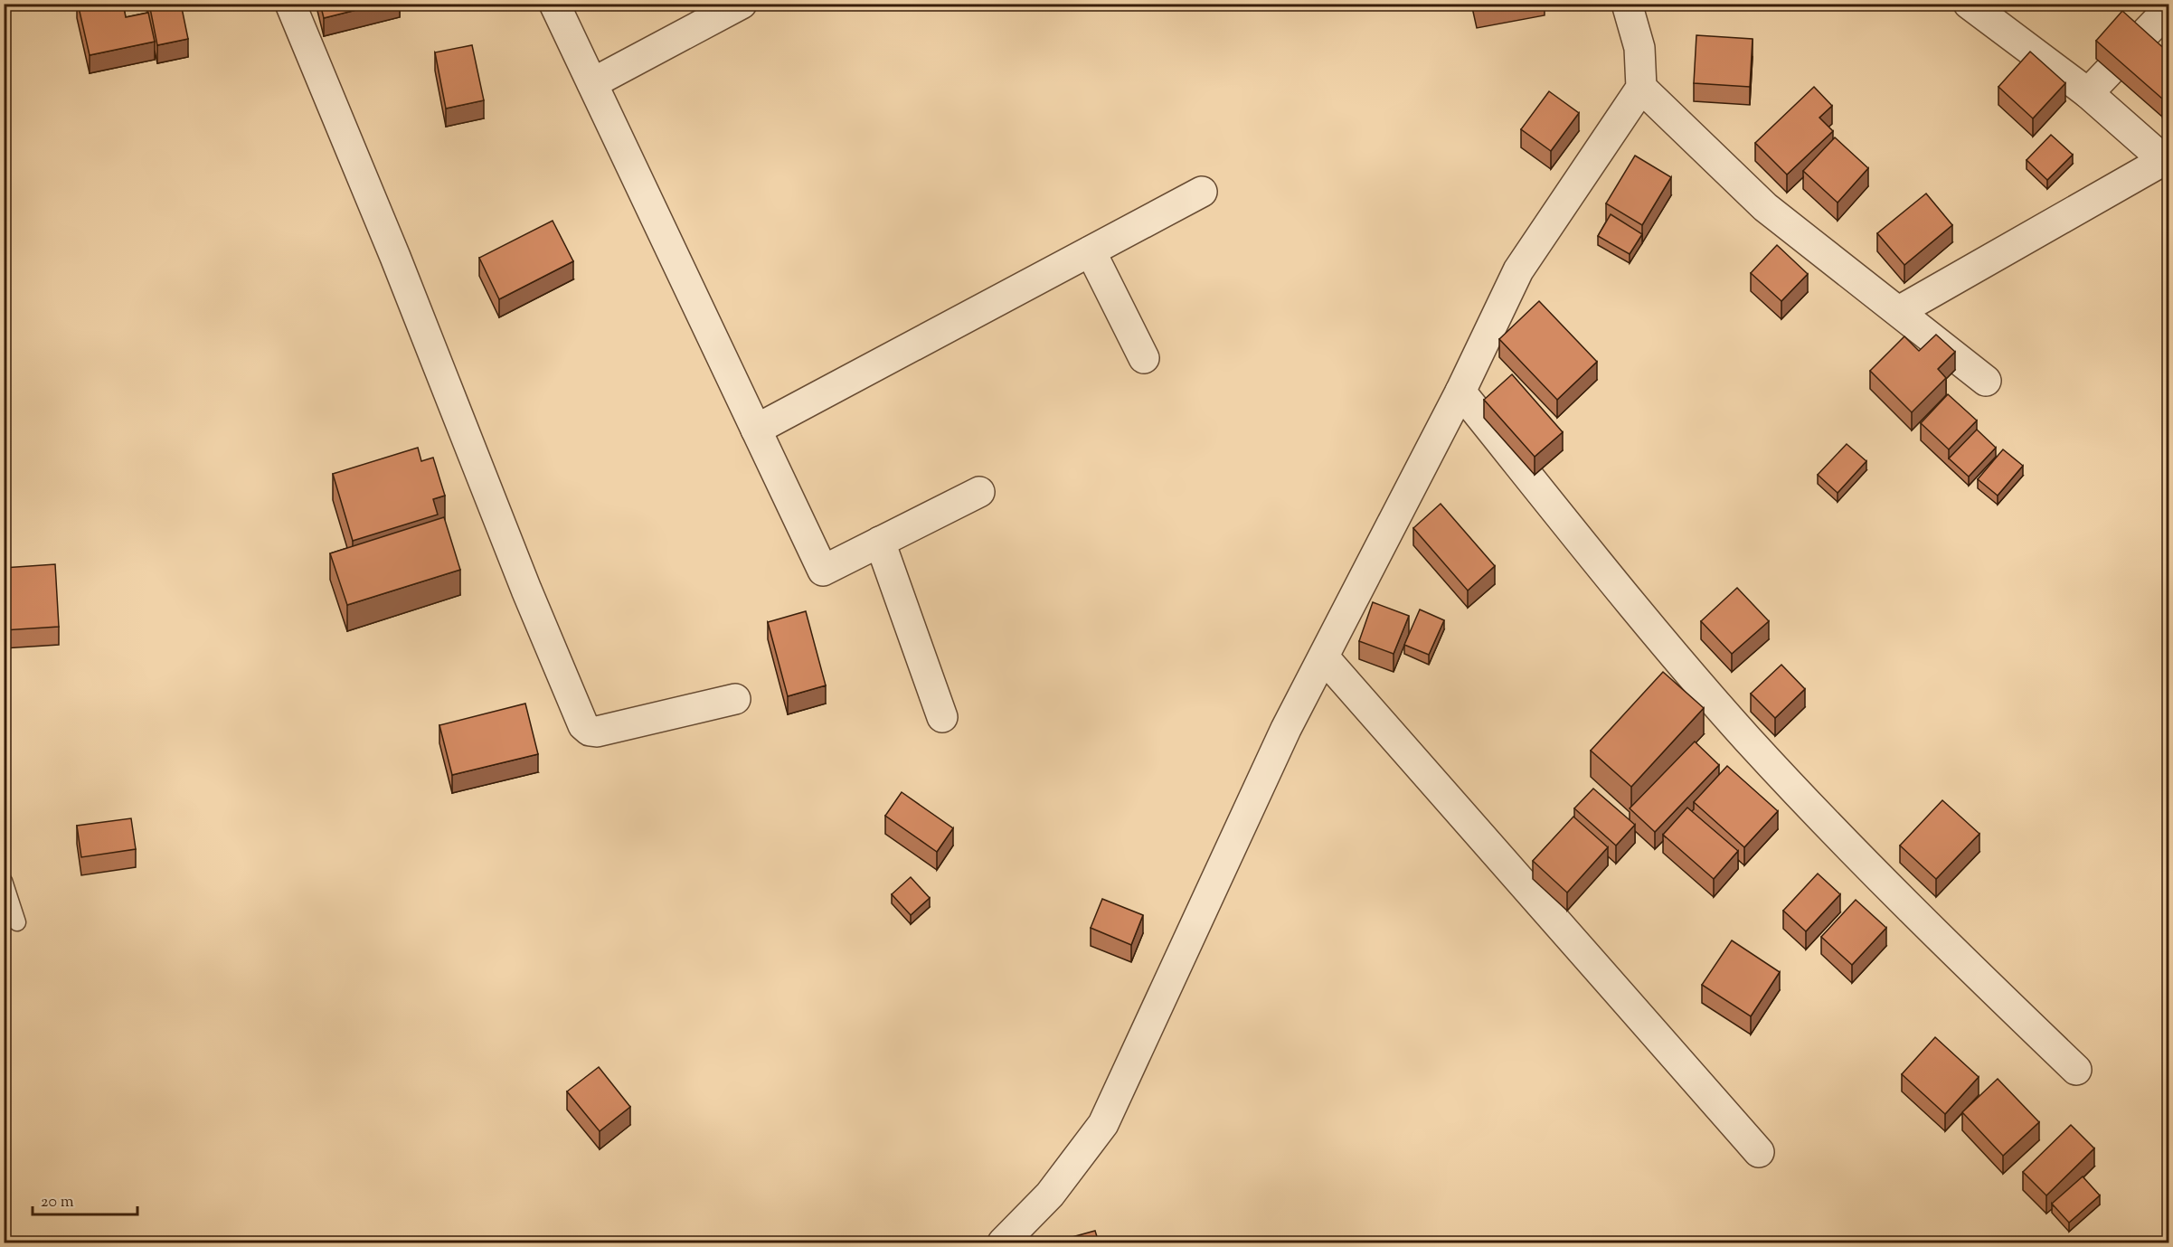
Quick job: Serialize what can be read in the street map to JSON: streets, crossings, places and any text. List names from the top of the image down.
{
  "scale_bar": "20 m"
}
